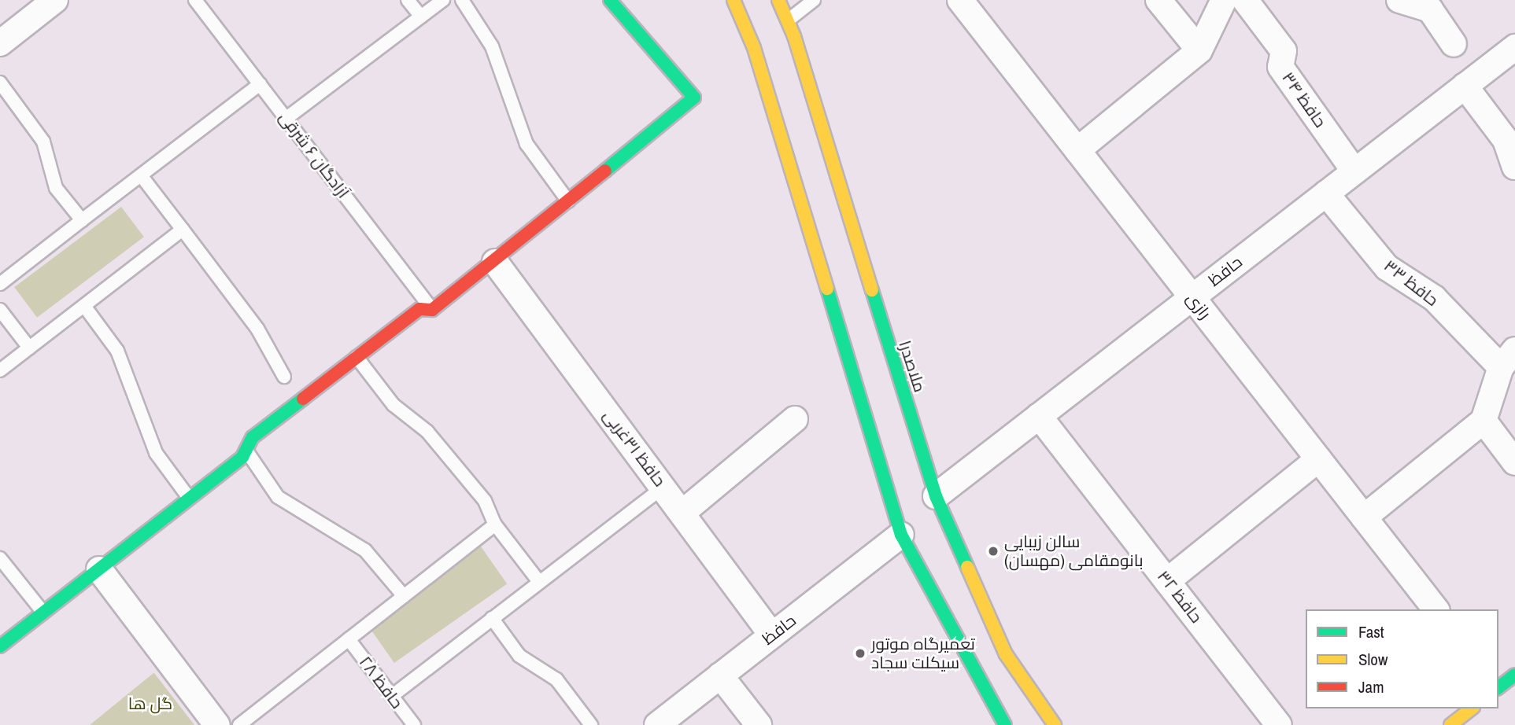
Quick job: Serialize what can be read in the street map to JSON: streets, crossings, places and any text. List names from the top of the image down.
{
  "streets": {
    "main road": ["ملاصدرا"],
    "street": [
      "حافظ ۳۴",
      "حافظ",
      "حافظ ۳۳",
      "رازی",
      "حافظ ۳۱غربی",
      "حافظ ۳۲"
    ],
    "lane": ["آزادگان ۶ شرقی", "حافظ ۲۸"]
  },
  "crossings": [
    ["حافظ ۳۴", "حافظ"],
    ["حافظ", "حافظ ۳۳"],
    ["حافظ", "رازی"],
    ["حافظ", "ملاصدرا"],
    ["حافظ", "حافظ ۳۱غربی"],
    ["حافظ", "حافظ ۳۲"]
  ],
  "parks": ["گل ها"],
  "places": ["سالن زیبایی بانومقامی (مهسان)", "تعمیرگاه موتور سیکلت سجاد"],
  "legend": ["Fast", "Slow", "Jam"]
}
